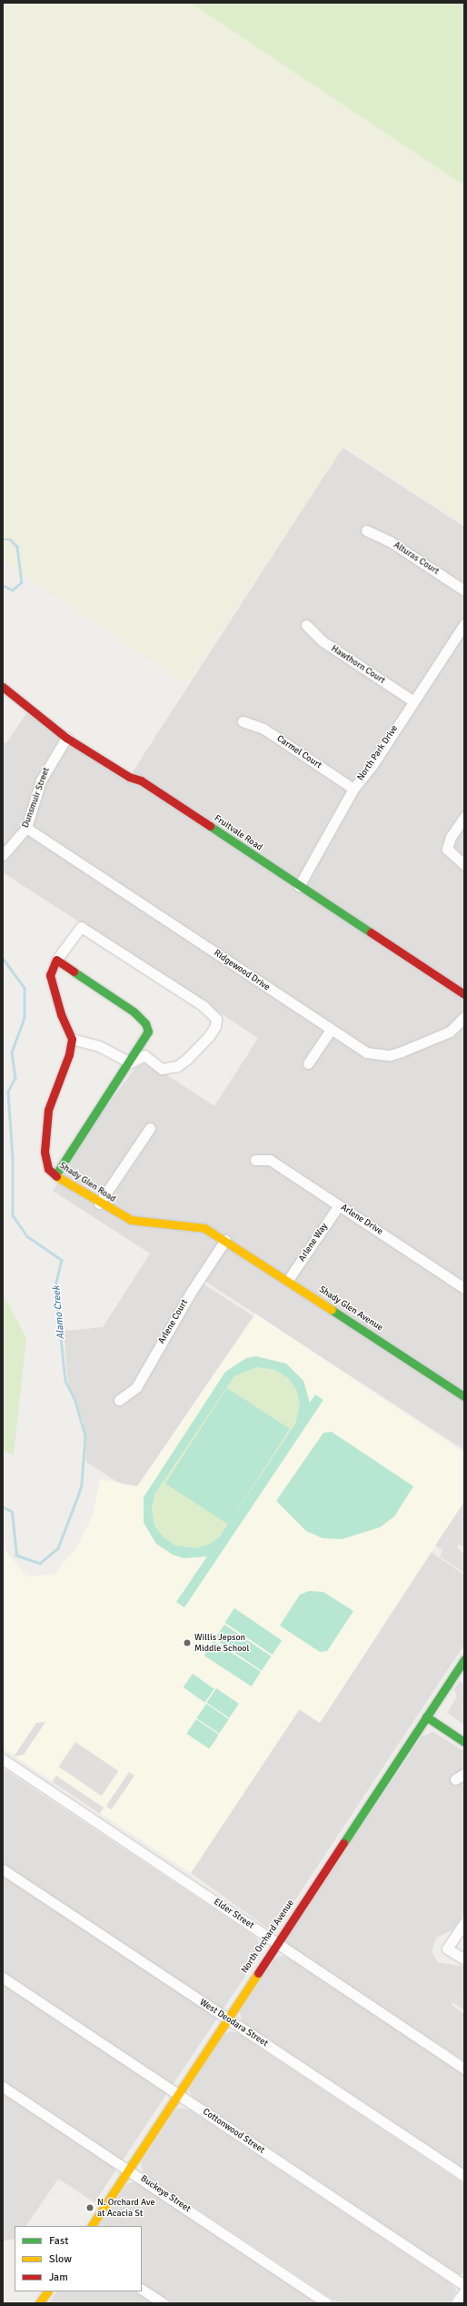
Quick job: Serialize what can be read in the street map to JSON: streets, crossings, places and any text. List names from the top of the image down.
{
  "streets": {
    "street": [
      "Alturas Court",
      "Hawthorn Court",
      "Carmel Court",
      "North Park Drive",
      "Dunsmuir Street",
      "Fruitvale Road",
      "Ridgewood Drive",
      "Shady Glen Road",
      "Arlene Drive",
      "Arlene Way",
      "Shady Glen Avenue",
      "Arlene Court",
      "Elder Street",
      "North Orchard Avenue",
      "West Deodara Street",
      "Cottonwood Street",
      "Buckeye Street"
    ]
  },
  "crossings": [
    ["Hawthorn Court", "North Park Drive"],
    ["Carmel Court", "North Park Drive"],
    ["North Park Drive", "Fruitvale Road"],
    ["Dunsmuir Street", "Fruitvale Road"],
    ["Dunsmuir Street", "Ridgewood Drive"],
    ["Shady Glen Road", "Shady Glen Avenue"],
    ["Shady Glen Road", "Arlene Court"],
    ["Arlene Drive", "Arlene Way"],
    ["Arlene Way", "Shady Glen Avenue"],
    ["Shady Glen Avenue", "Arlene Court"],
    ["Elder Street", "North Orchard Avenue"],
    ["North Orchard Avenue", "West Deodara Street"],
    ["North Orchard Avenue", "Cottonwood Street"],
    ["North Orchard Avenue", "Buckeye Street"]
  ],
  "water": ["Alamo Creek"],
  "places": ["Willis Jepson Middle School", "N. Orchard Ave at Acacia St"],
  "legend": ["Fast", "Slow", "Jam"]
}
